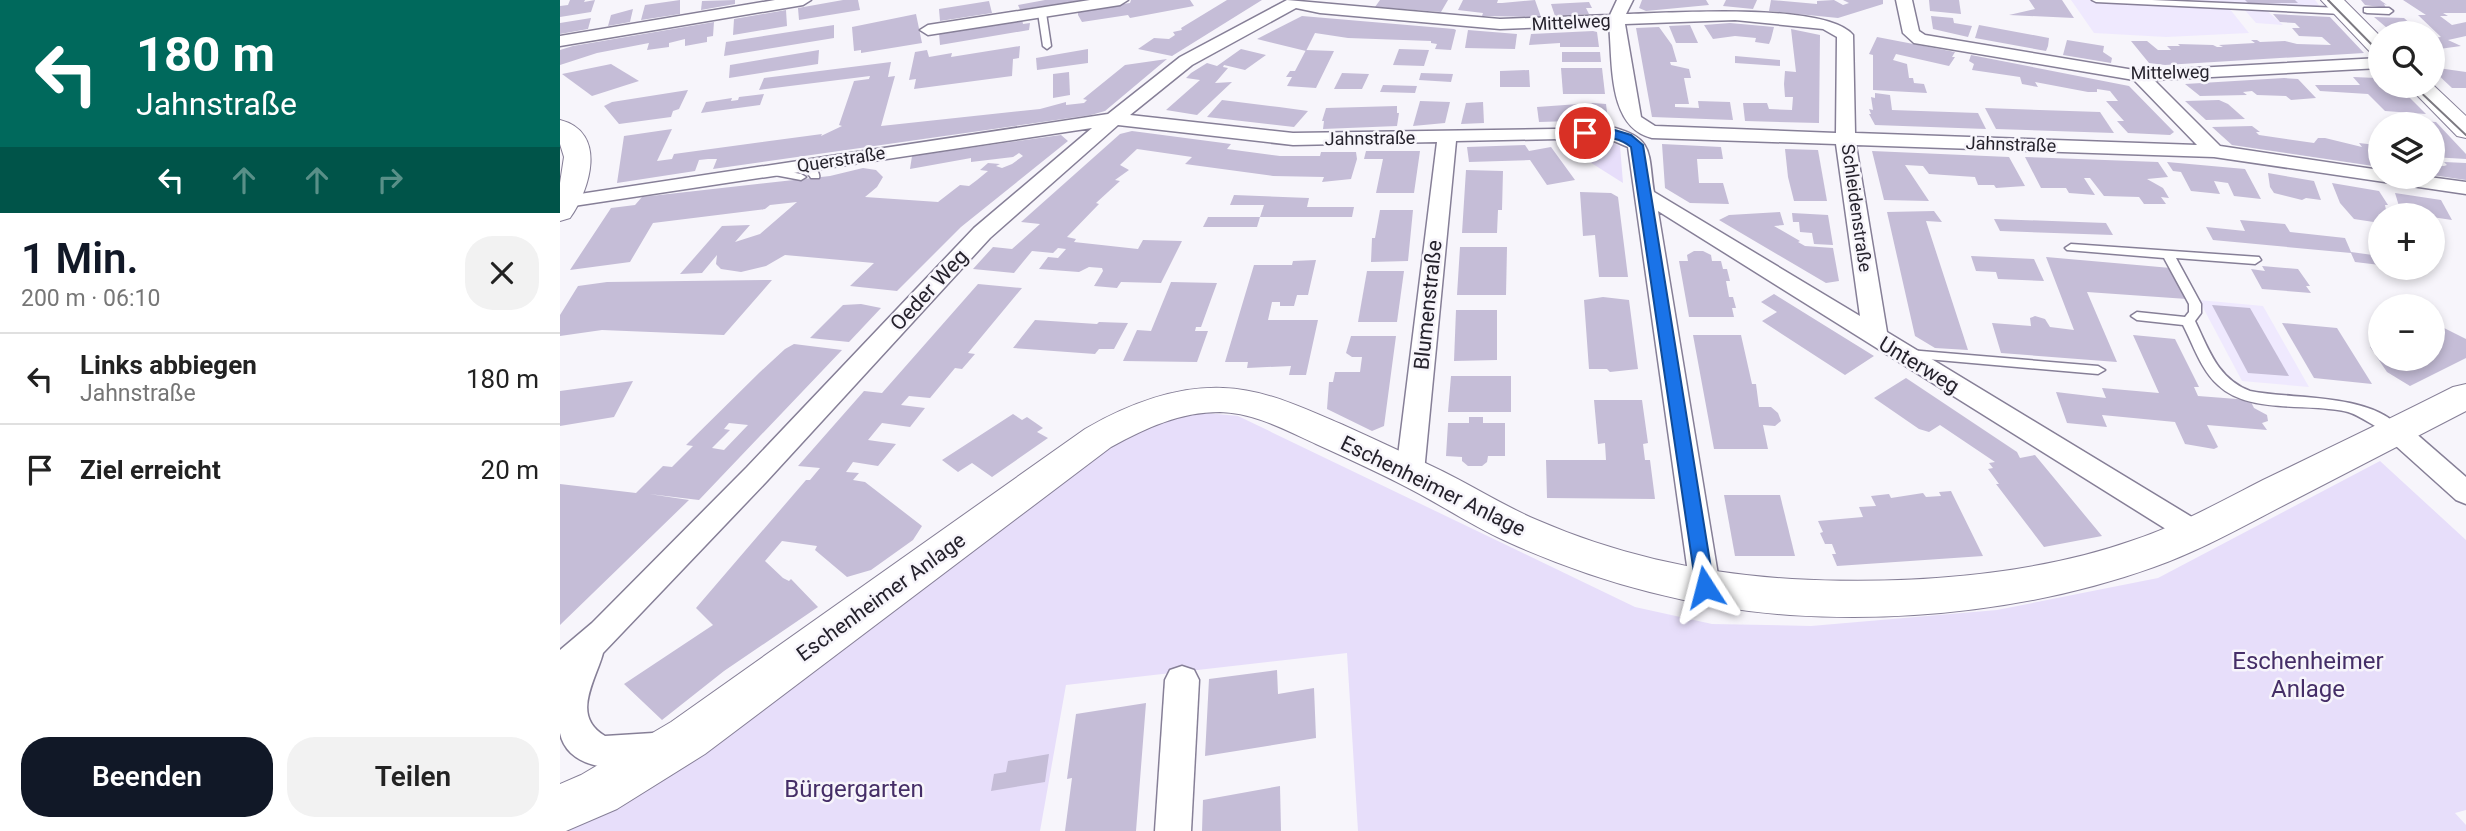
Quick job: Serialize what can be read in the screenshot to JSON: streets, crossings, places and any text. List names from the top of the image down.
{
  "streets": {
    "main road": ["Eschenheimer Anlage"],
    "street": [
      "Mittelweg",
      "Jahnstraße",
      "Querstraße",
      "Schleidenstraße",
      "Oeder Weg",
      "Blumenstraße",
      "Unterweg"
    ]
  },
  "crossings": [
    ["Mittelweg", "Schleidenstraße"],
    ["Mittelweg", "Oeder Weg"],
    ["Jahnstraße", "Querstraße"],
    ["Jahnstraße", "Schleidenstraße"],
    ["Jahnstraße", "Oeder Weg"],
    ["Jahnstraße", "Blumenstraße"],
    ["Querstraße", "Oeder Weg"],
    ["Schleidenstraße", "Unterweg"],
    ["Oeder Weg", "Eschenheimer Anlage"],
    ["Blumenstraße", "Eschenheimer Anlage"],
    ["Unterweg", "Eschenheimer Anlage"]
  ],
  "parks": ["Eschenheimer Anlage", "Bürgergarten"],
  "page": {
    "turn": ["180 m", "Jahnstraße"],
    "map_buttons": ["+", "−"],
    "heading": ["1 Min.", "200 m · 06:10"],
    "list": [
      {
        "name": "Links abbiegen",
        "note": "Jahnstraße",
        "value": "180 m"
      },
      {
        "name": "Ziel erreicht",
        "value": "20 m"
      }
    ],
    "buttons": ["Beenden", "Teilen"]
  }
}
